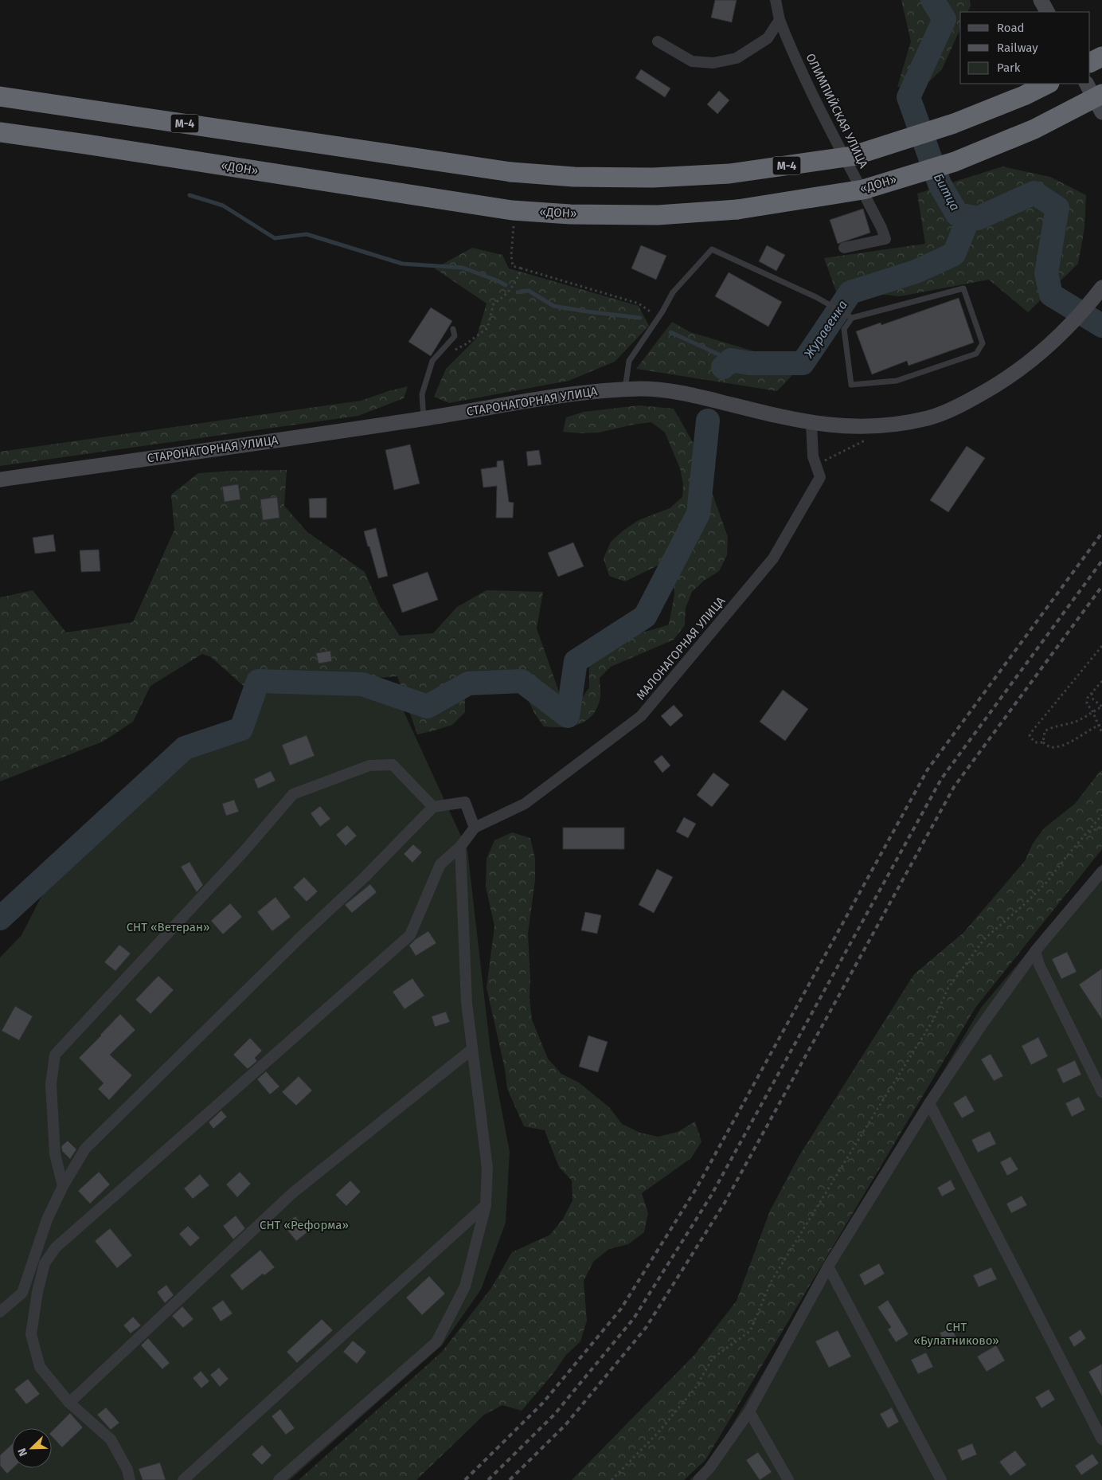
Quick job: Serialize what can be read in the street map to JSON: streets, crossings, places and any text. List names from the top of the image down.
{
  "streets": {
    "highway": ["М-4", "«ДОН»"],
    "main road": ["СТАРОНАГОРНАЯ УЛИЦА"],
    "street": ["ОЛИМПИЙСКАЯ УЛИЦА", "МАЛОНАГОРНАЯ УЛИЦА"]
  },
  "crossings": [
    ["СТАРОНАГОРНАЯ УЛИЦА", "МАЛОНАГОРНАЯ УЛИЦА"]
  ],
  "water": ["Битца", "Журавенка"],
  "parks": ["СНТ «Ветеран»", "СНТ «Реформа»", "СНТ «Булатниково»"],
  "legend": ["Road", "Railway", "Park"],
  "north": "bottom left"
}
